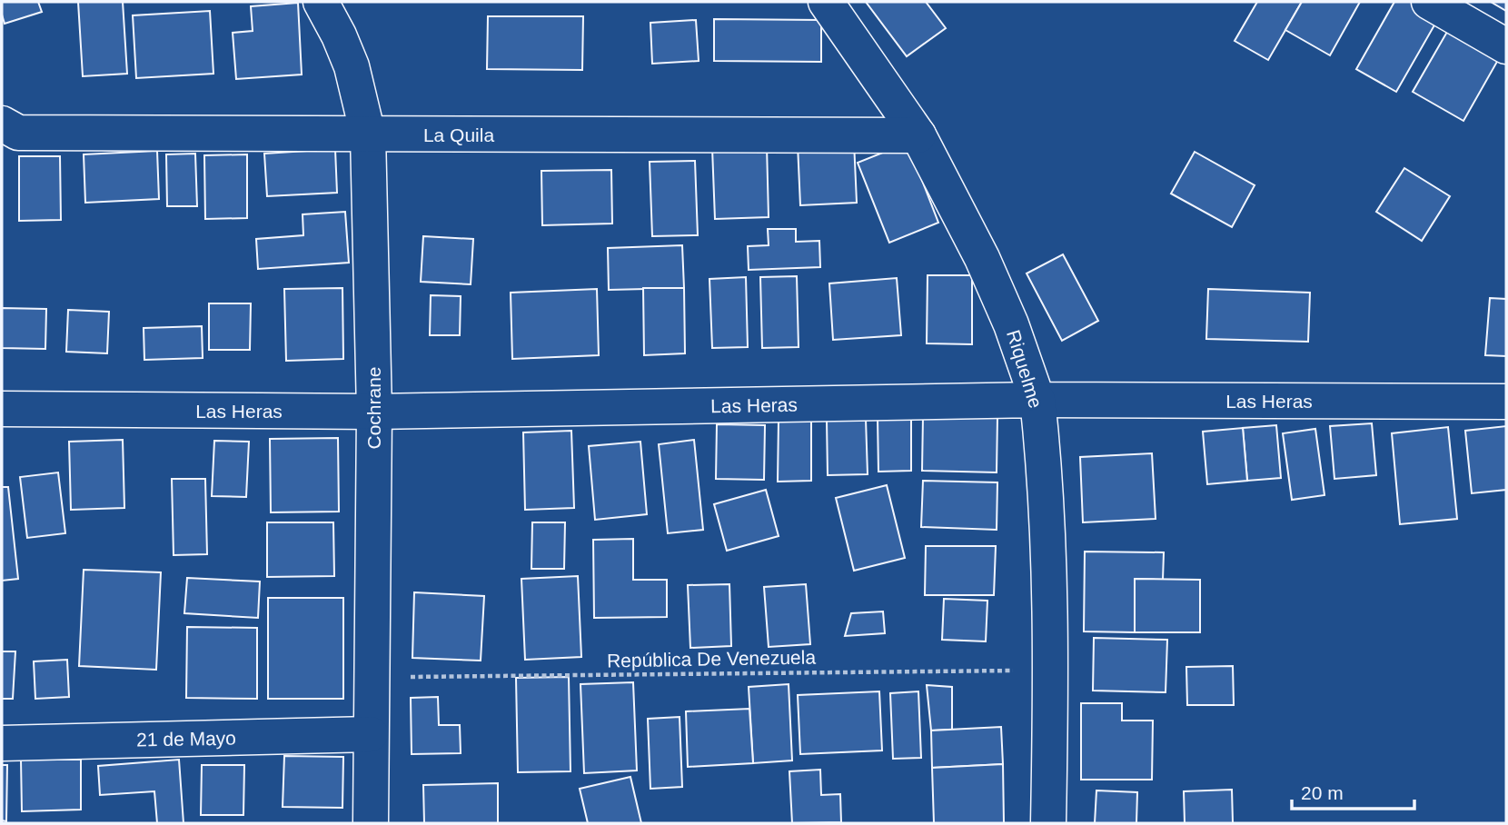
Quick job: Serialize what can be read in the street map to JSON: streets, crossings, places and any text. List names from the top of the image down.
{
  "streets": {
    "street": [
      "La Quila",
      "Riquelme",
      "Las Heras",
      "Cochrane",
      "21 de Mayo"
    ],
    "path": ["República De Venezuela"]
  },
  "crossings": [
    ["La Quila", "Riquelme"],
    ["La Quila", "Cochrane"],
    ["Riquelme", "Las Heras"],
    ["Riquelme", "República De Venezuela"],
    ["Las Heras", "Cochrane"],
    ["Cochrane", "República De Venezuela"],
    ["Cochrane", "21 de Mayo"]
  ],
  "scale_bar": "20 m"
}
